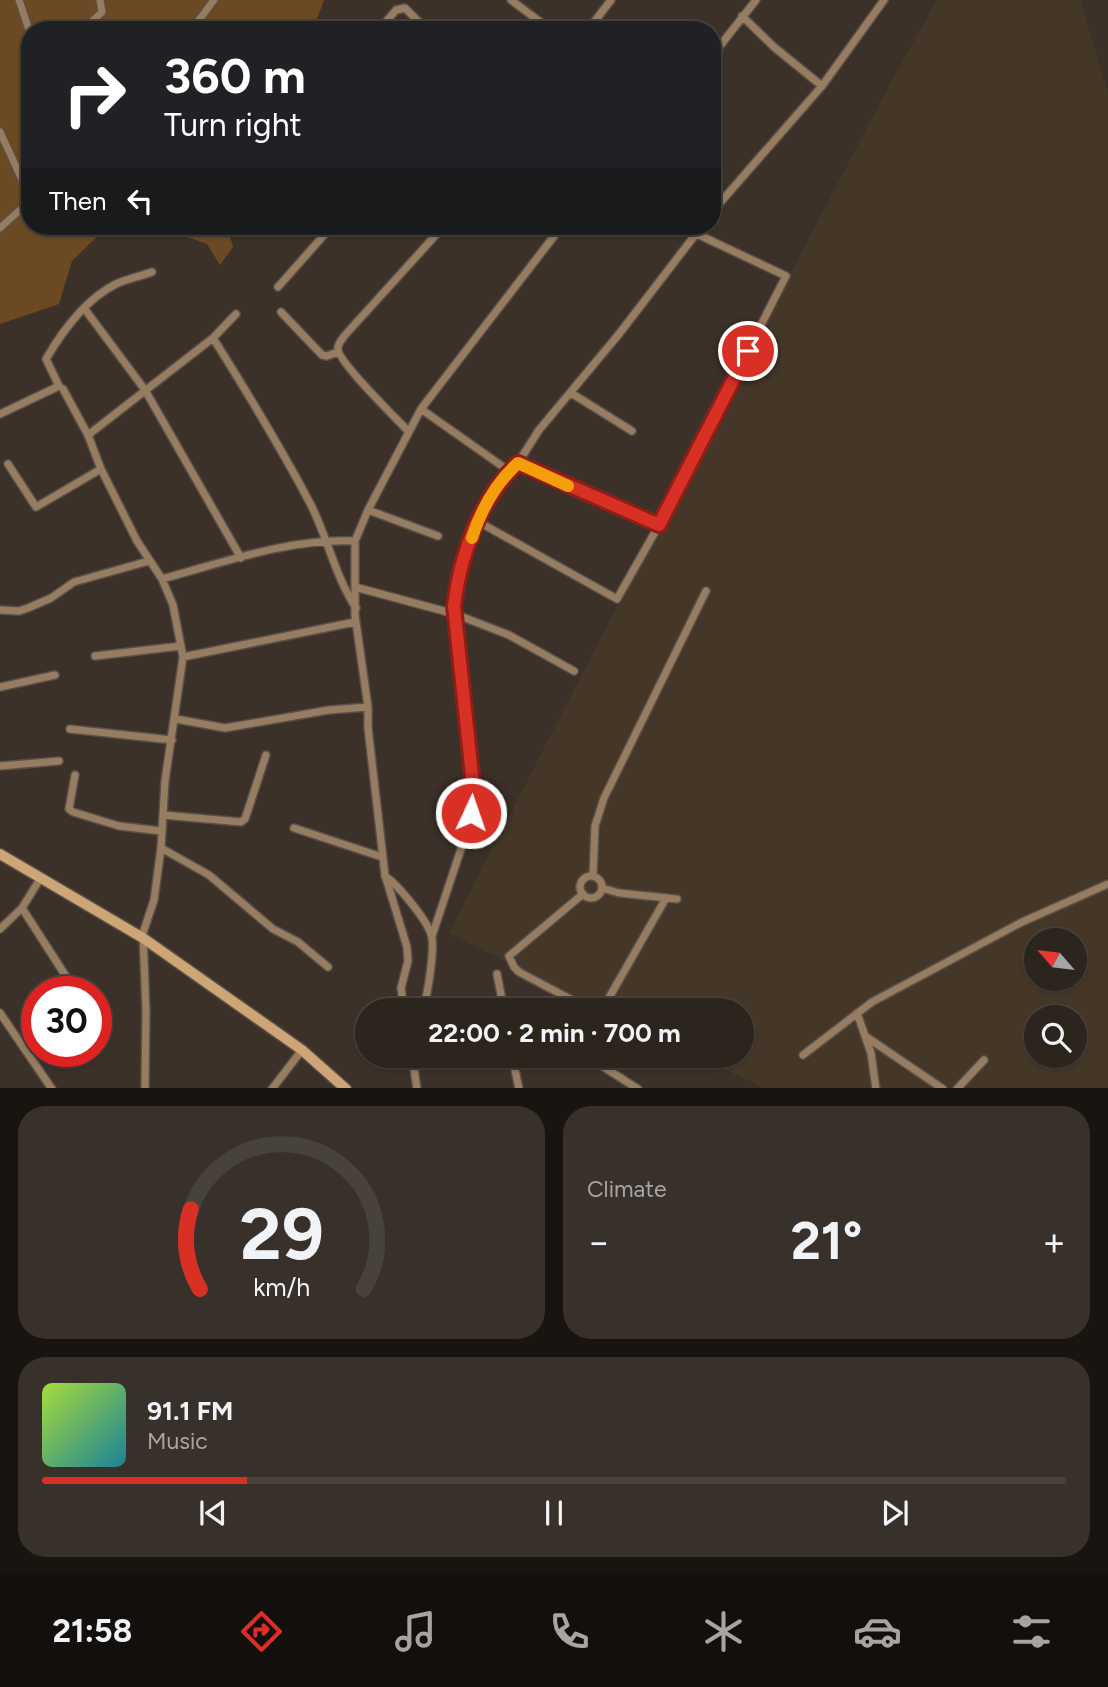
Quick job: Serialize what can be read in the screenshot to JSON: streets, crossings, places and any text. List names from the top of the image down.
{
  "north": "top left",
  "page": {
    "turn": ["360 m", "Turn right"],
    "then": "Then",
    "limit": "30",
    "trip": "22:00 · 2 min · 700 m",
    "tile": "Climate",
    "heat": ["−", "21°", "+"],
    "song": ["91.1 FM", "Music"],
    "tabs": "21:58",
    "gauge": ["29", "km/h"]
  }
}
